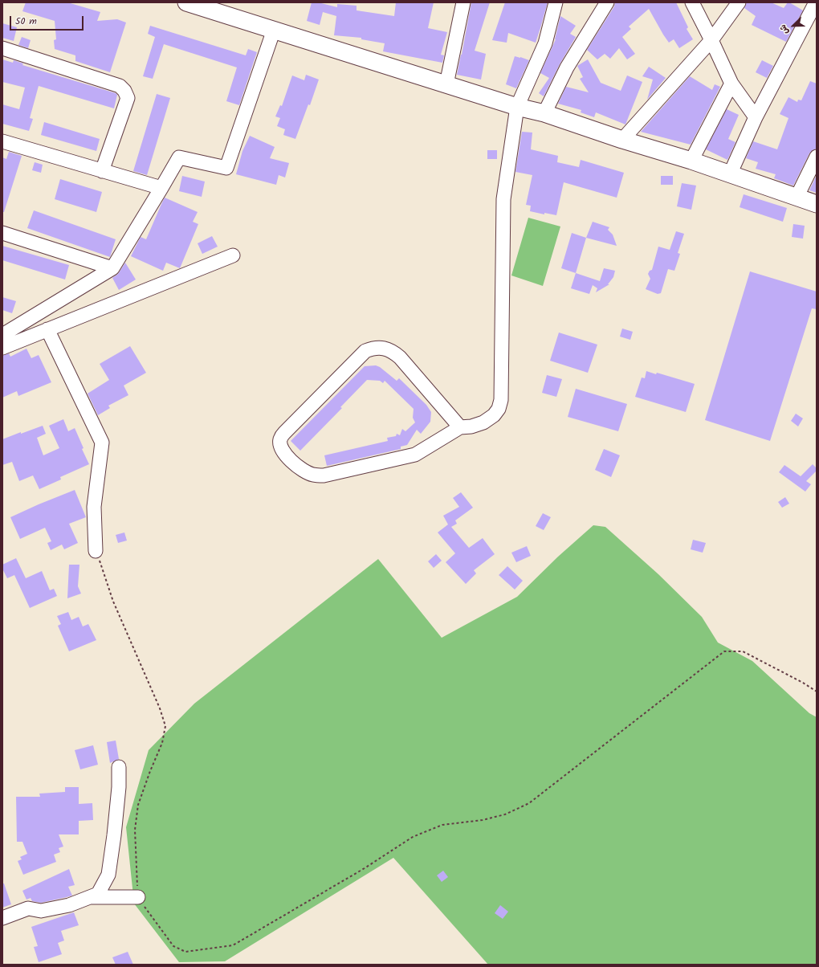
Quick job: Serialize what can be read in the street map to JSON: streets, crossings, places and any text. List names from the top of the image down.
{
  "scale_bar": "50 m",
  "north": "bottom left"
}
